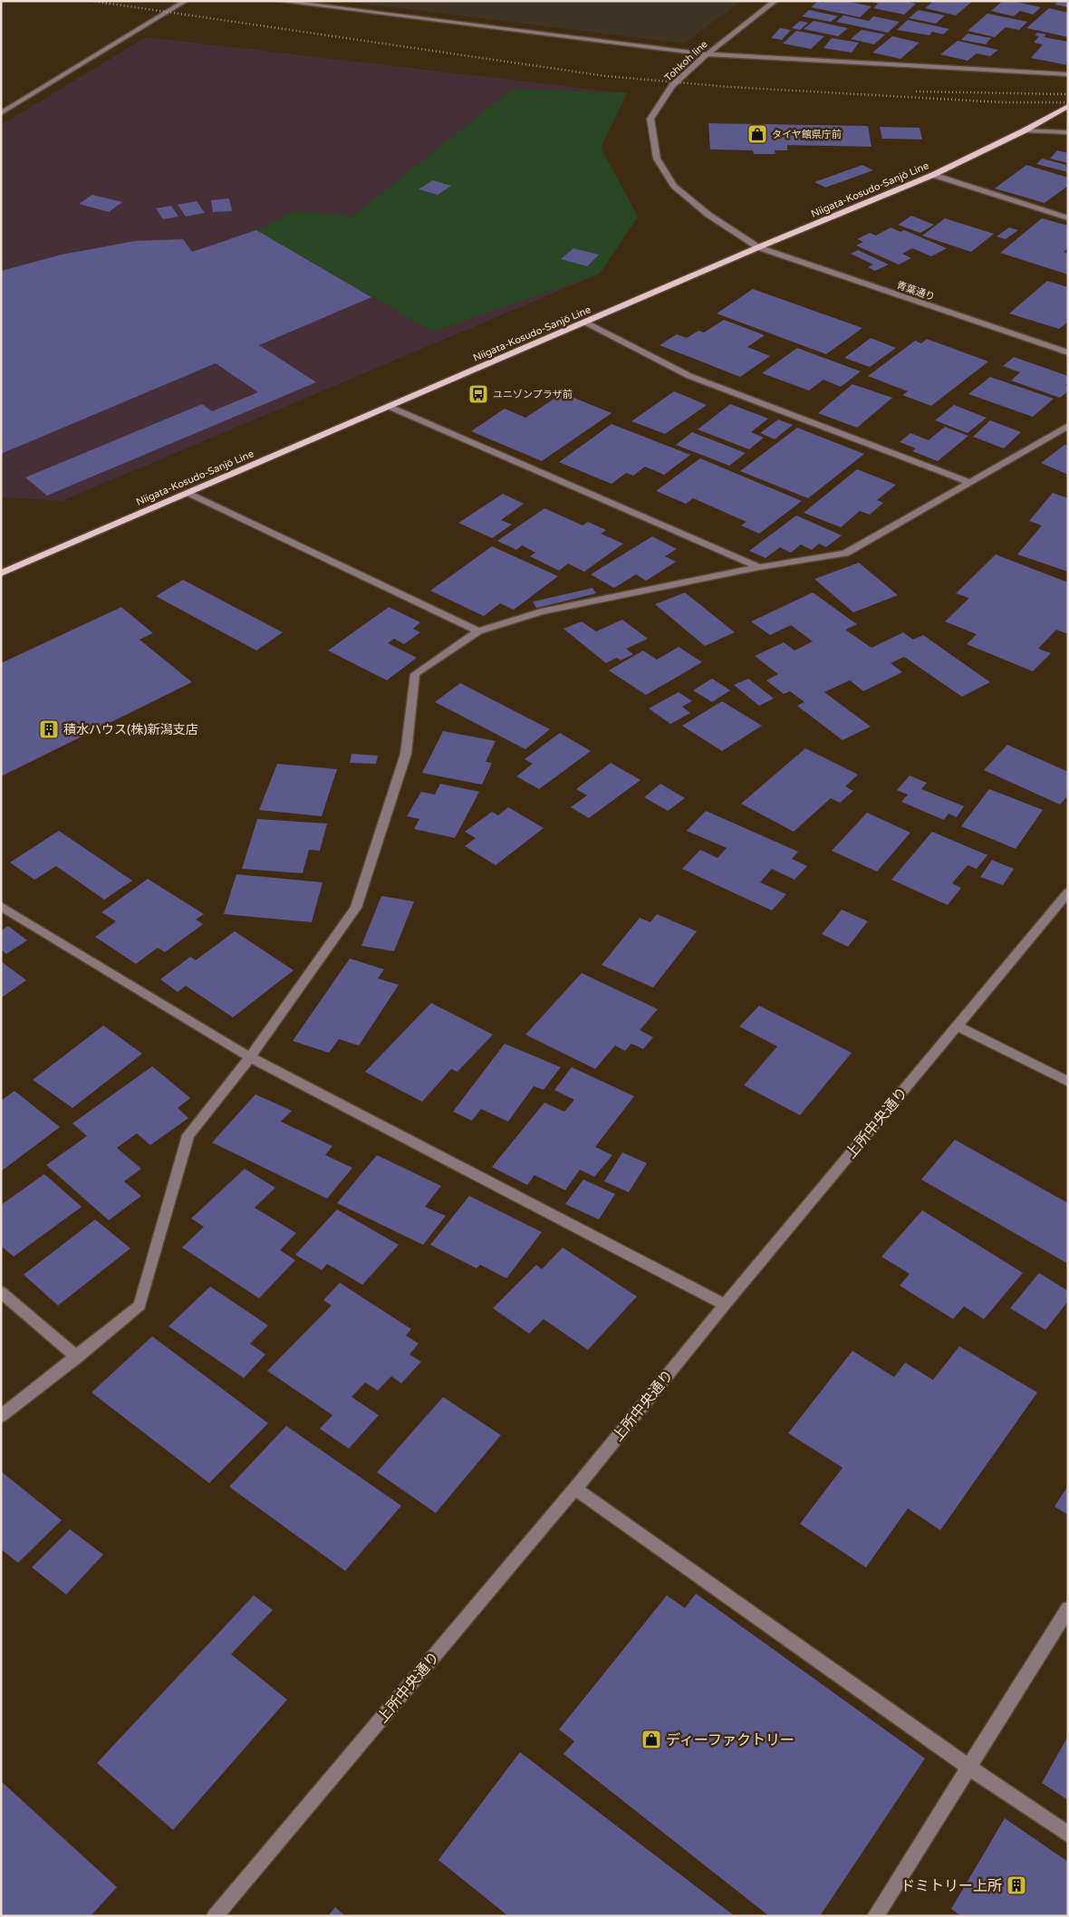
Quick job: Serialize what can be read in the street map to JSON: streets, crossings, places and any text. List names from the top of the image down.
{
  "streets": {
    "main road": ["Niigata-Kosudo-Sanjō Line"],
    "street": ["Tohkoh line", "青葉通り", "上所中央通り"]
  },
  "crossings": [
    ["Tohkoh line", "Niigata-Kosudo-Sanjō Line"],
    ["Tohkoh line", "青葉通り"],
    ["Niigata-Kosudo-Sanjō Line", "青葉通り"]
  ],
  "places": {
    "shop": ["タイヤ館県庁前", "ディーファクトリー"],
    "bus stop": ["ユニゾンプラザ前"],
    "building": ["積水ハウス(株)新潟支店", "ドミトリー上所"]
  }
}
